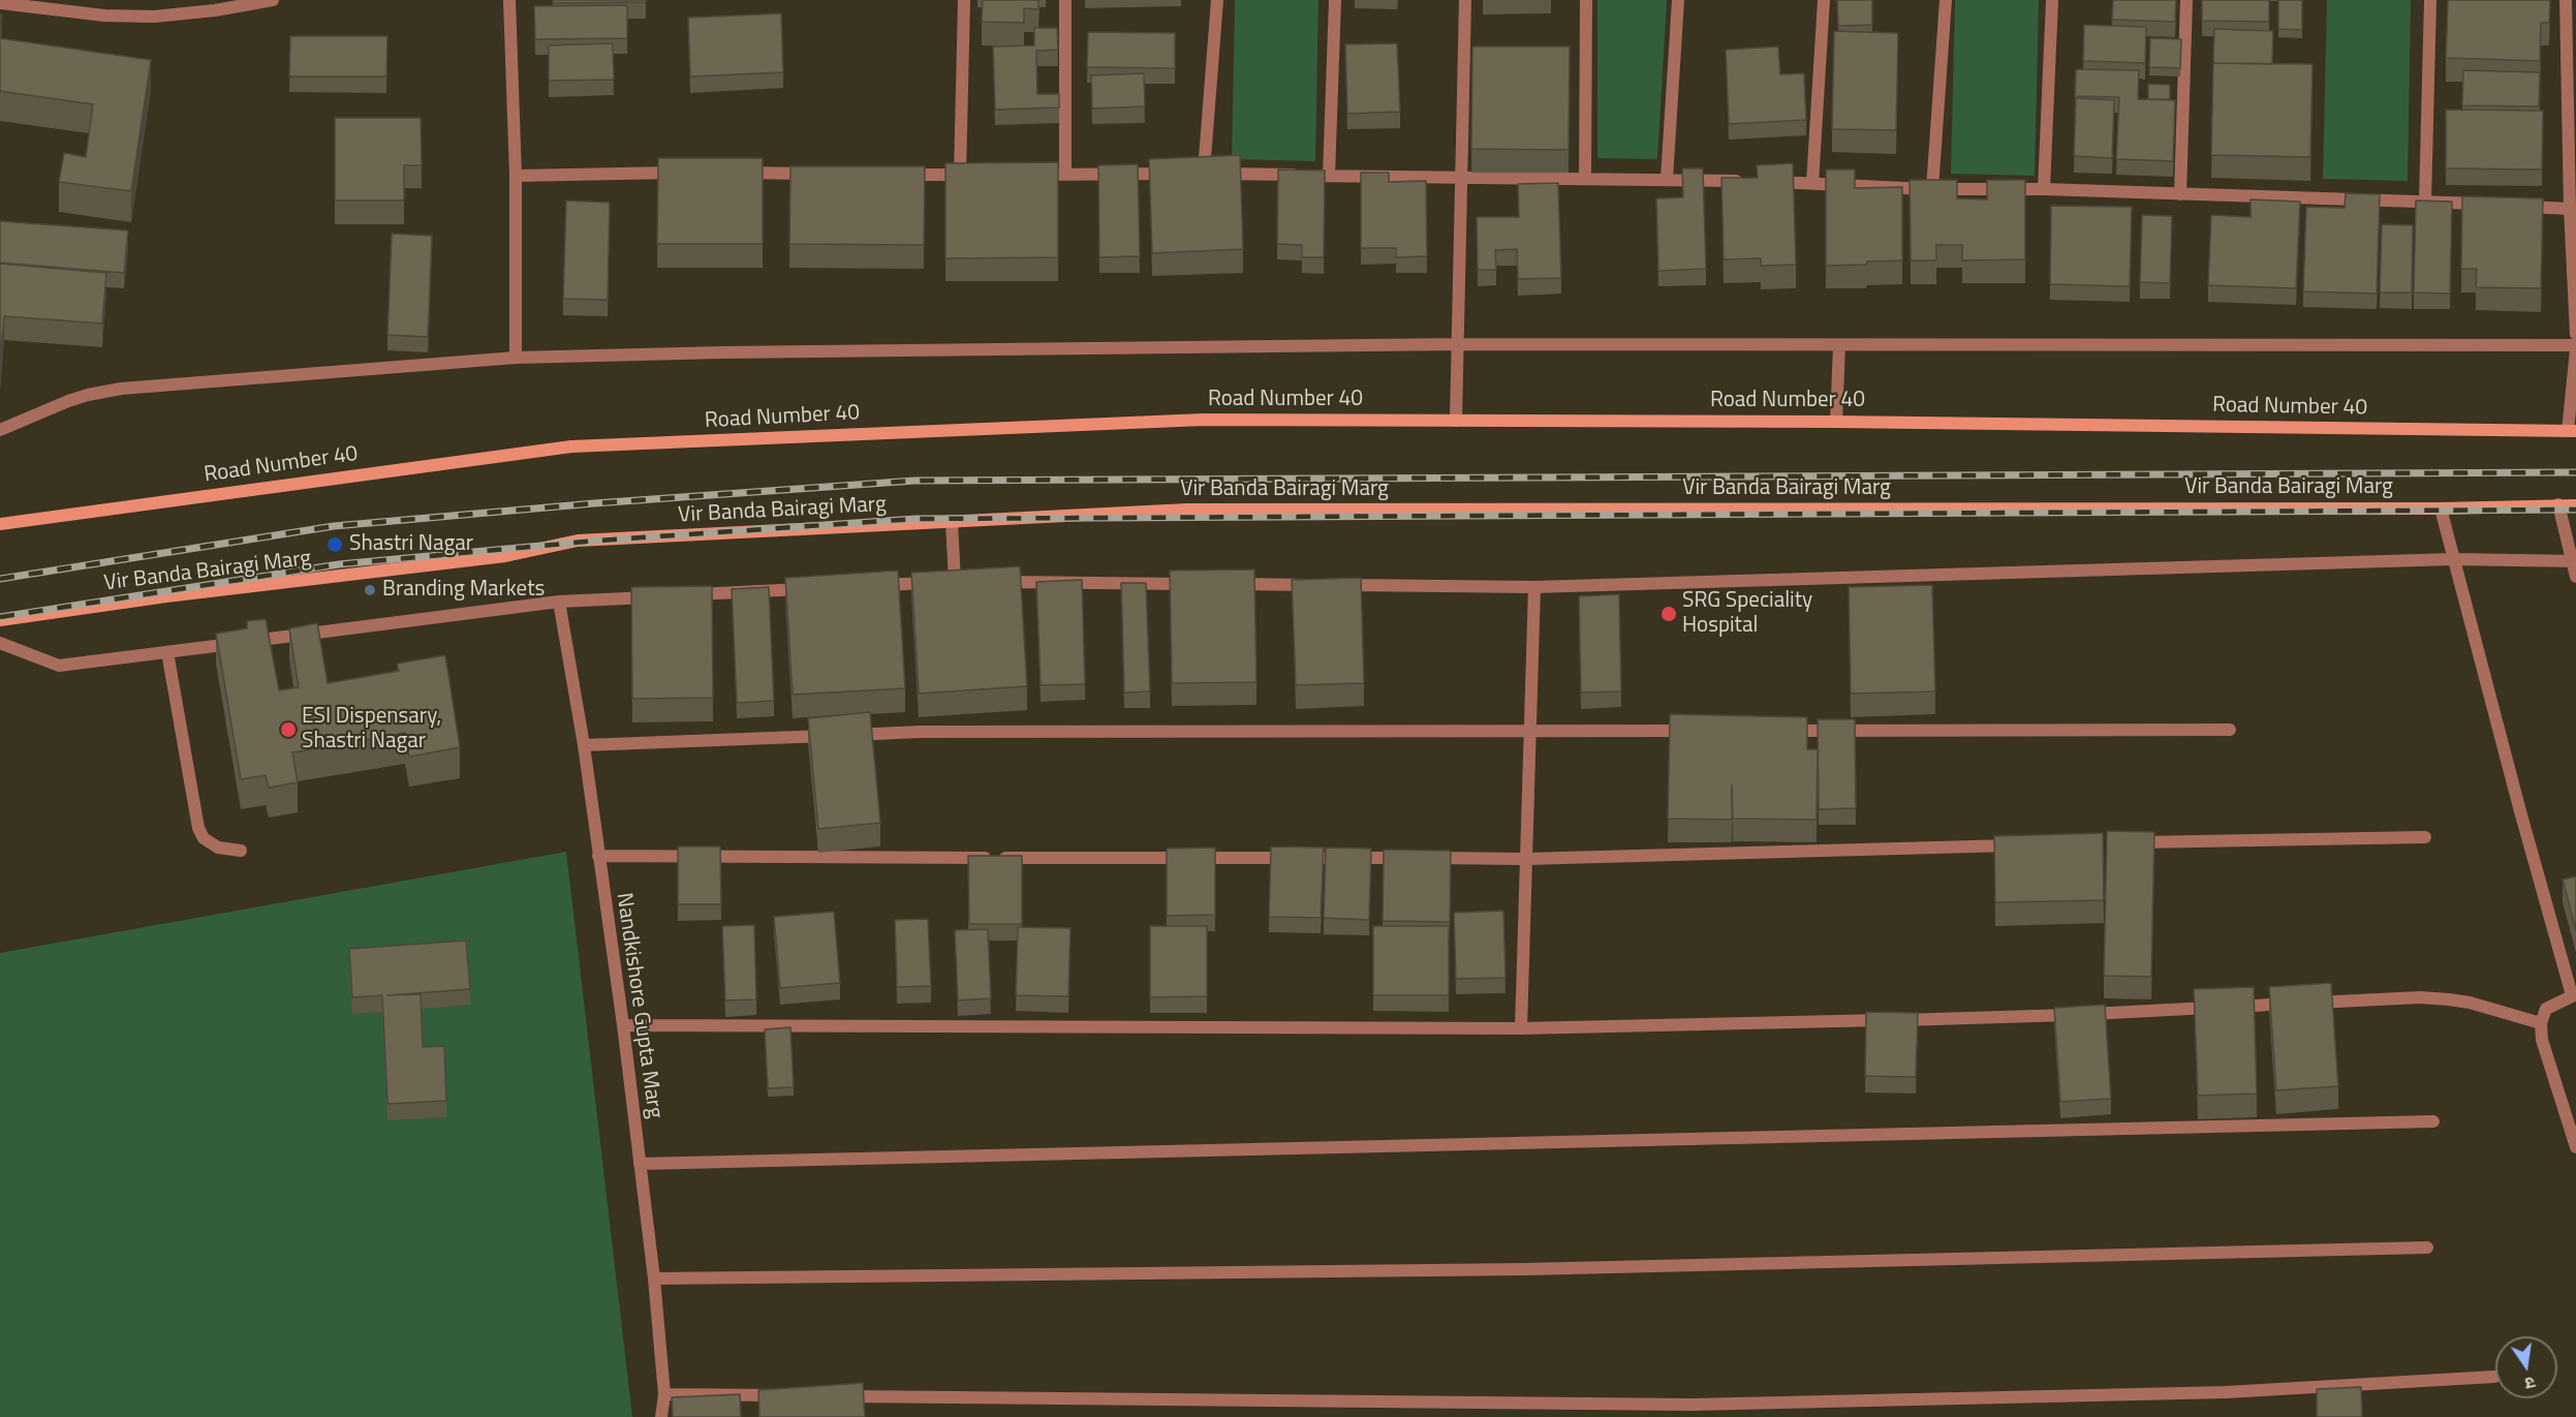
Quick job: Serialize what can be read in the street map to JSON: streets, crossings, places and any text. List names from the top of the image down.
{
  "streets": {
    "main road": ["Road Number 40", "Vir Banda Bairagi Marg"],
    "street": ["Nandkishore Gupta Marg"]
  },
  "places": [
    "Shastri Nagar",
    "Branding Markets",
    "SRG Speciality Hospital",
    "ESI Dispensary, Shastri Nagar"
  ],
  "north": "bottom"
}
